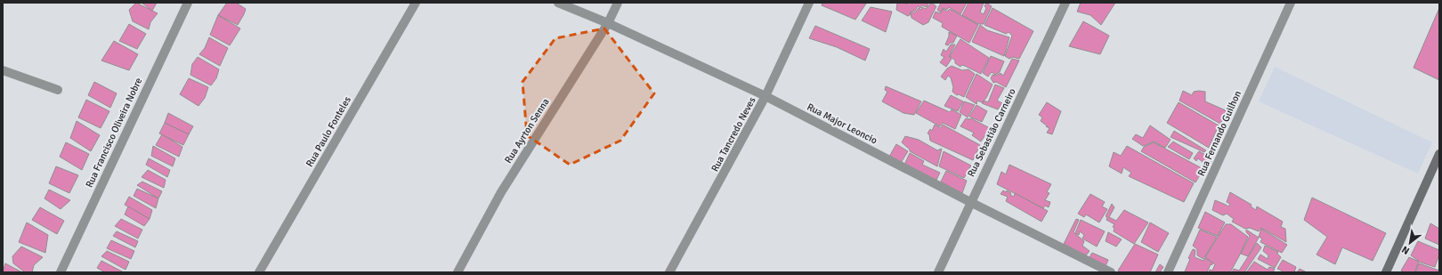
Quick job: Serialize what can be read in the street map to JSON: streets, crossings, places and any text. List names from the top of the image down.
{
  "streets": {
    "street": [
      "Rua Major Leoncio",
      "Rua Ayrton Senna",
      "Rua Paulo Fonteles",
      "Rua Francisco Oliveira Nobre",
      "Rua Sebastião Carneiro",
      "Rua Fernando Guilhon",
      "Rua Tancredo Neves"
    ]
  },
  "crossings": [
    ["Rua Major Leoncio", "Rua Ayrton Senna"],
    ["Rua Major Leoncio", "Rua Sebastião Carneiro"],
    ["Rua Major Leoncio", "Rua Tancredo Neves"]
  ],
  "north": "bottom left"
}
